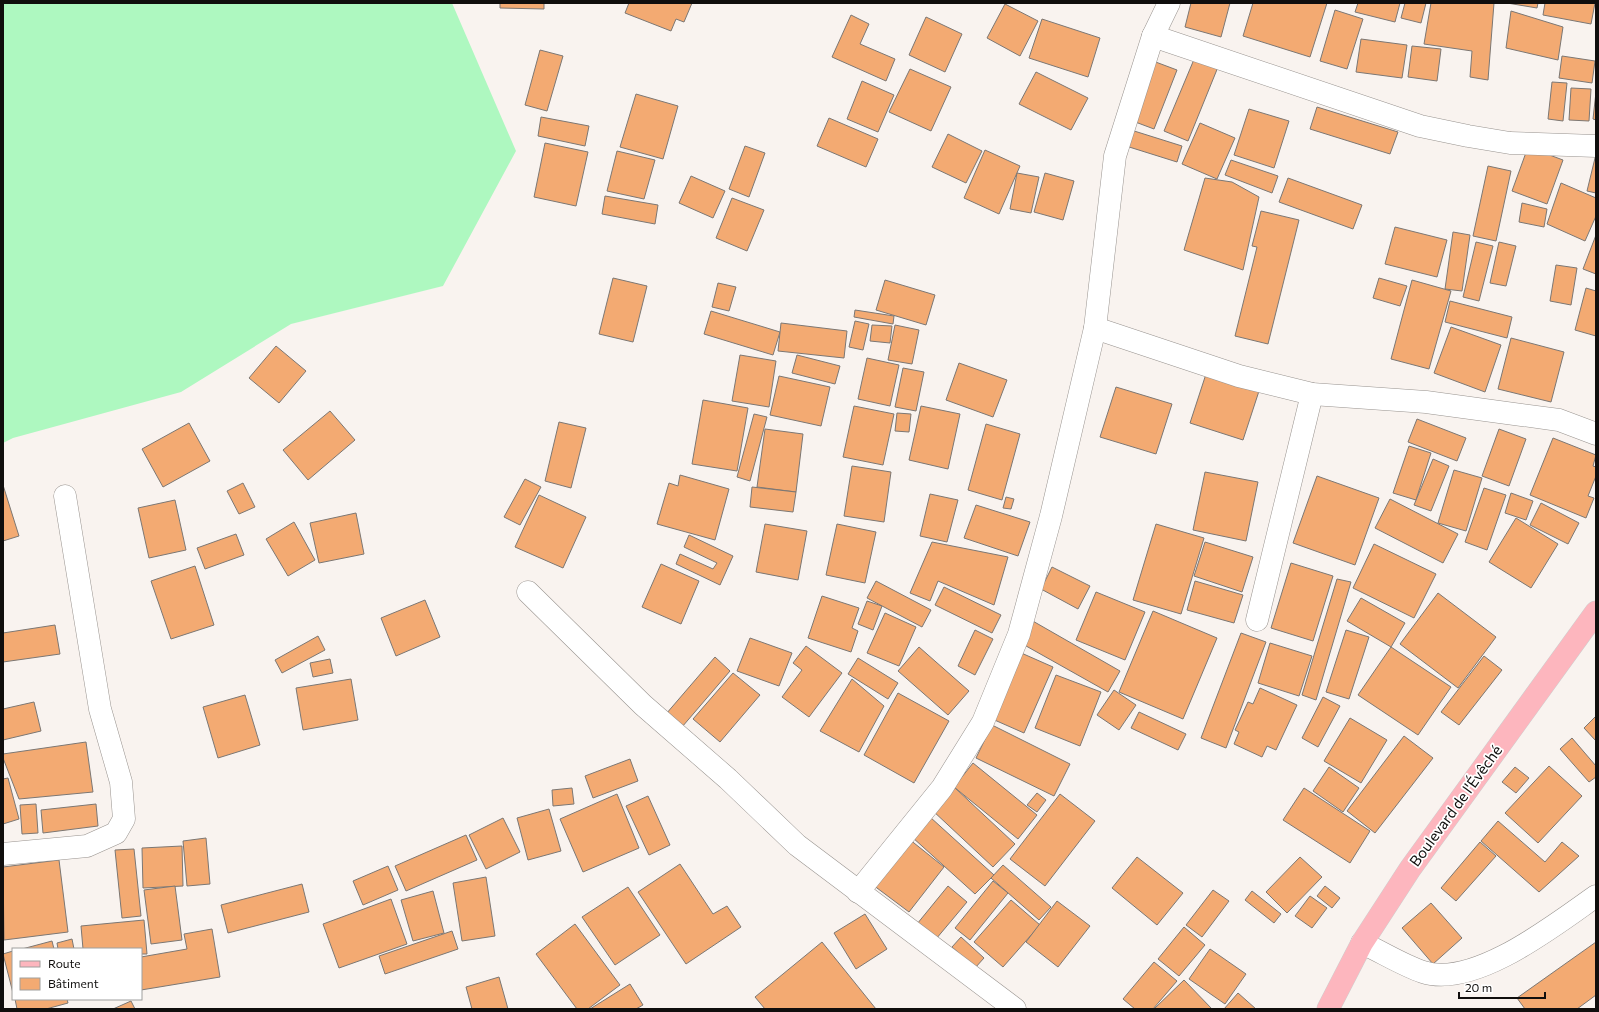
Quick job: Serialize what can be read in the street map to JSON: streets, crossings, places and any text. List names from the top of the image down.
{
  "streets": {
    "main road": ["Boulevard de l'Évêché"]
  },
  "legend": ["Route", "Bâtiment"],
  "scale_bar": "20 m"
}
